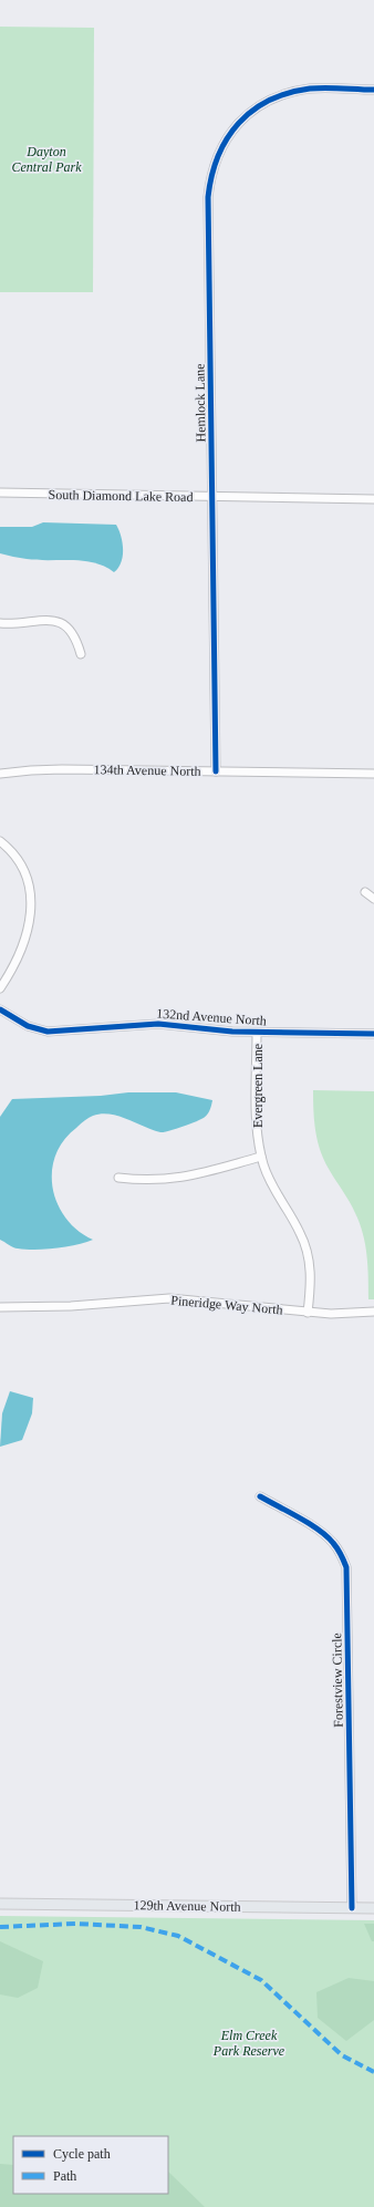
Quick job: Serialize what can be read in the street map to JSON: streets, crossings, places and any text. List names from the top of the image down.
{
  "streets": {
    "main road": ["129th Avenue North"],
    "street": [
      "Hemlock Lane",
      "South Diamond Lake Road",
      "134th Avenue North",
      "132nd Avenue North",
      "Evergreen Lane",
      "Pineridge Way North",
      "Forestview Circle"
    ]
  },
  "crossings": [
    ["Hemlock Lane", "South Diamond Lake Road"],
    ["Hemlock Lane", "134th Avenue North"],
    ["132nd Avenue North", "Evergreen Lane"],
    ["Evergreen Lane", "Pineridge Way North"],
    ["Forestview Circle", "129th Avenue North"]
  ],
  "parks": ["Dayton Central Park", "Elm Creek Park Reserve"],
  "legend": ["Cycle path", "Path"]
}
